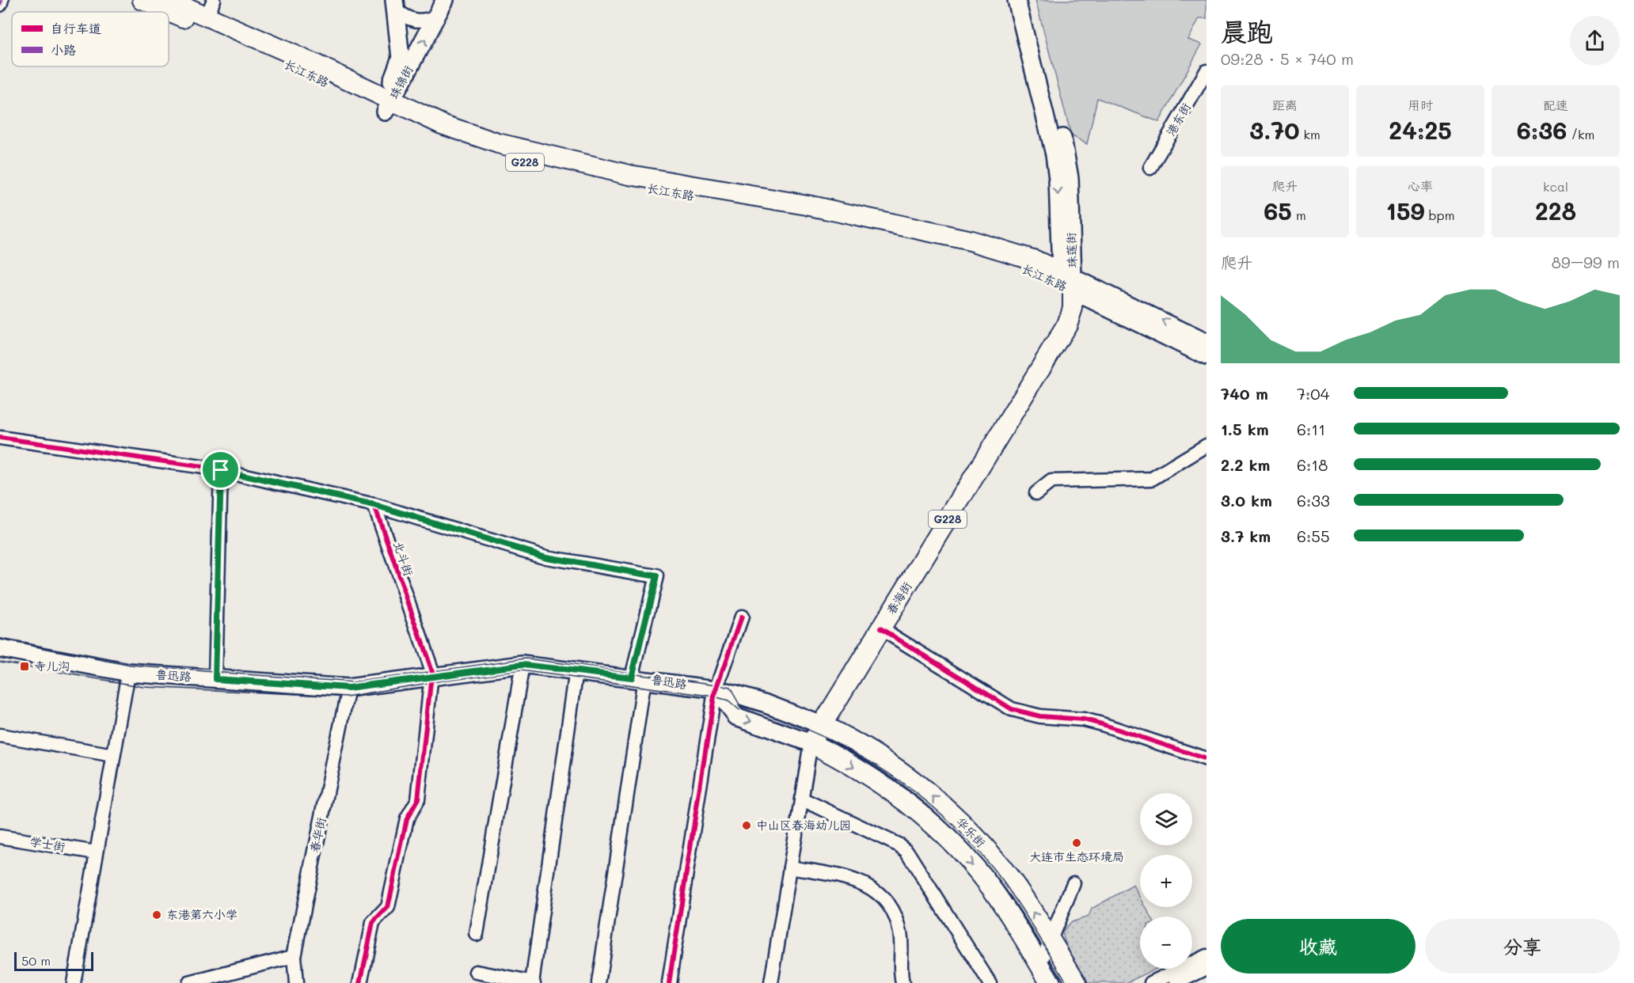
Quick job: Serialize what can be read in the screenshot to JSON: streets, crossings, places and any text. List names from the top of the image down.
{
  "streets": {
    "highway": [
      "长江东路",
      "G228",
      "春海街",
      "华乐街"
    ],
    "main road": ["珠锦街", "珠莲街", "鲁迅路"],
    "street": [
      "港东街",
      "北斗街",
      "春华街",
      "学士街"
    ]
  },
  "crossings": [
    ["长江东路", "珠锦街"],
    ["长江东路", "珠莲街"],
    ["长江东路", "春海街"],
    ["珠莲街", "春海街"],
    ["北斗街", "鲁迅路"],
    ["春海街", "鲁迅路"],
    ["春海街", "华乐街"],
    ["鲁迅路", "华乐街"],
    ["鲁迅路", "春华街"]
  ],
  "one_way": ["珠锦街"],
  "places": {
    "transit": ["寺儿沟"],
    "other": ["中山区春海幼儿园", "大连市生态环境局", "东港第六小学"]
  },
  "legend": ["自行车道", "小路"],
  "scale_bar": "50 m",
  "page": {
    "heading": ["晨跑", "09:28 · 5 × 740 m"],
    "stats": [
      ["距离", "3.70 km"],
      ["用时", "24:25"],
      ["配速", "6:36 /km"],
      ["爬升", "65 m"],
      ["心率", "159 bpm"],
      ["kcal", "228"]
    ],
    "chart": ["爬升", "89–99 m"],
    "list": [
      {
        "name": "740 m",
        "note": "7:04"
      },
      {
        "name": "1.5 km",
        "note": "6:11"
      },
      {
        "name": "2.2 km",
        "note": "6:18"
      },
      {
        "name": "3.0 km",
        "note": "6:33"
      },
      {
        "name": "3.7 km",
        "note": "6:55"
      }
    ],
    "map_buttons": ["+", "−"],
    "buttons": ["收藏", "分享"],
    "scale": "50 m"
  }
}
